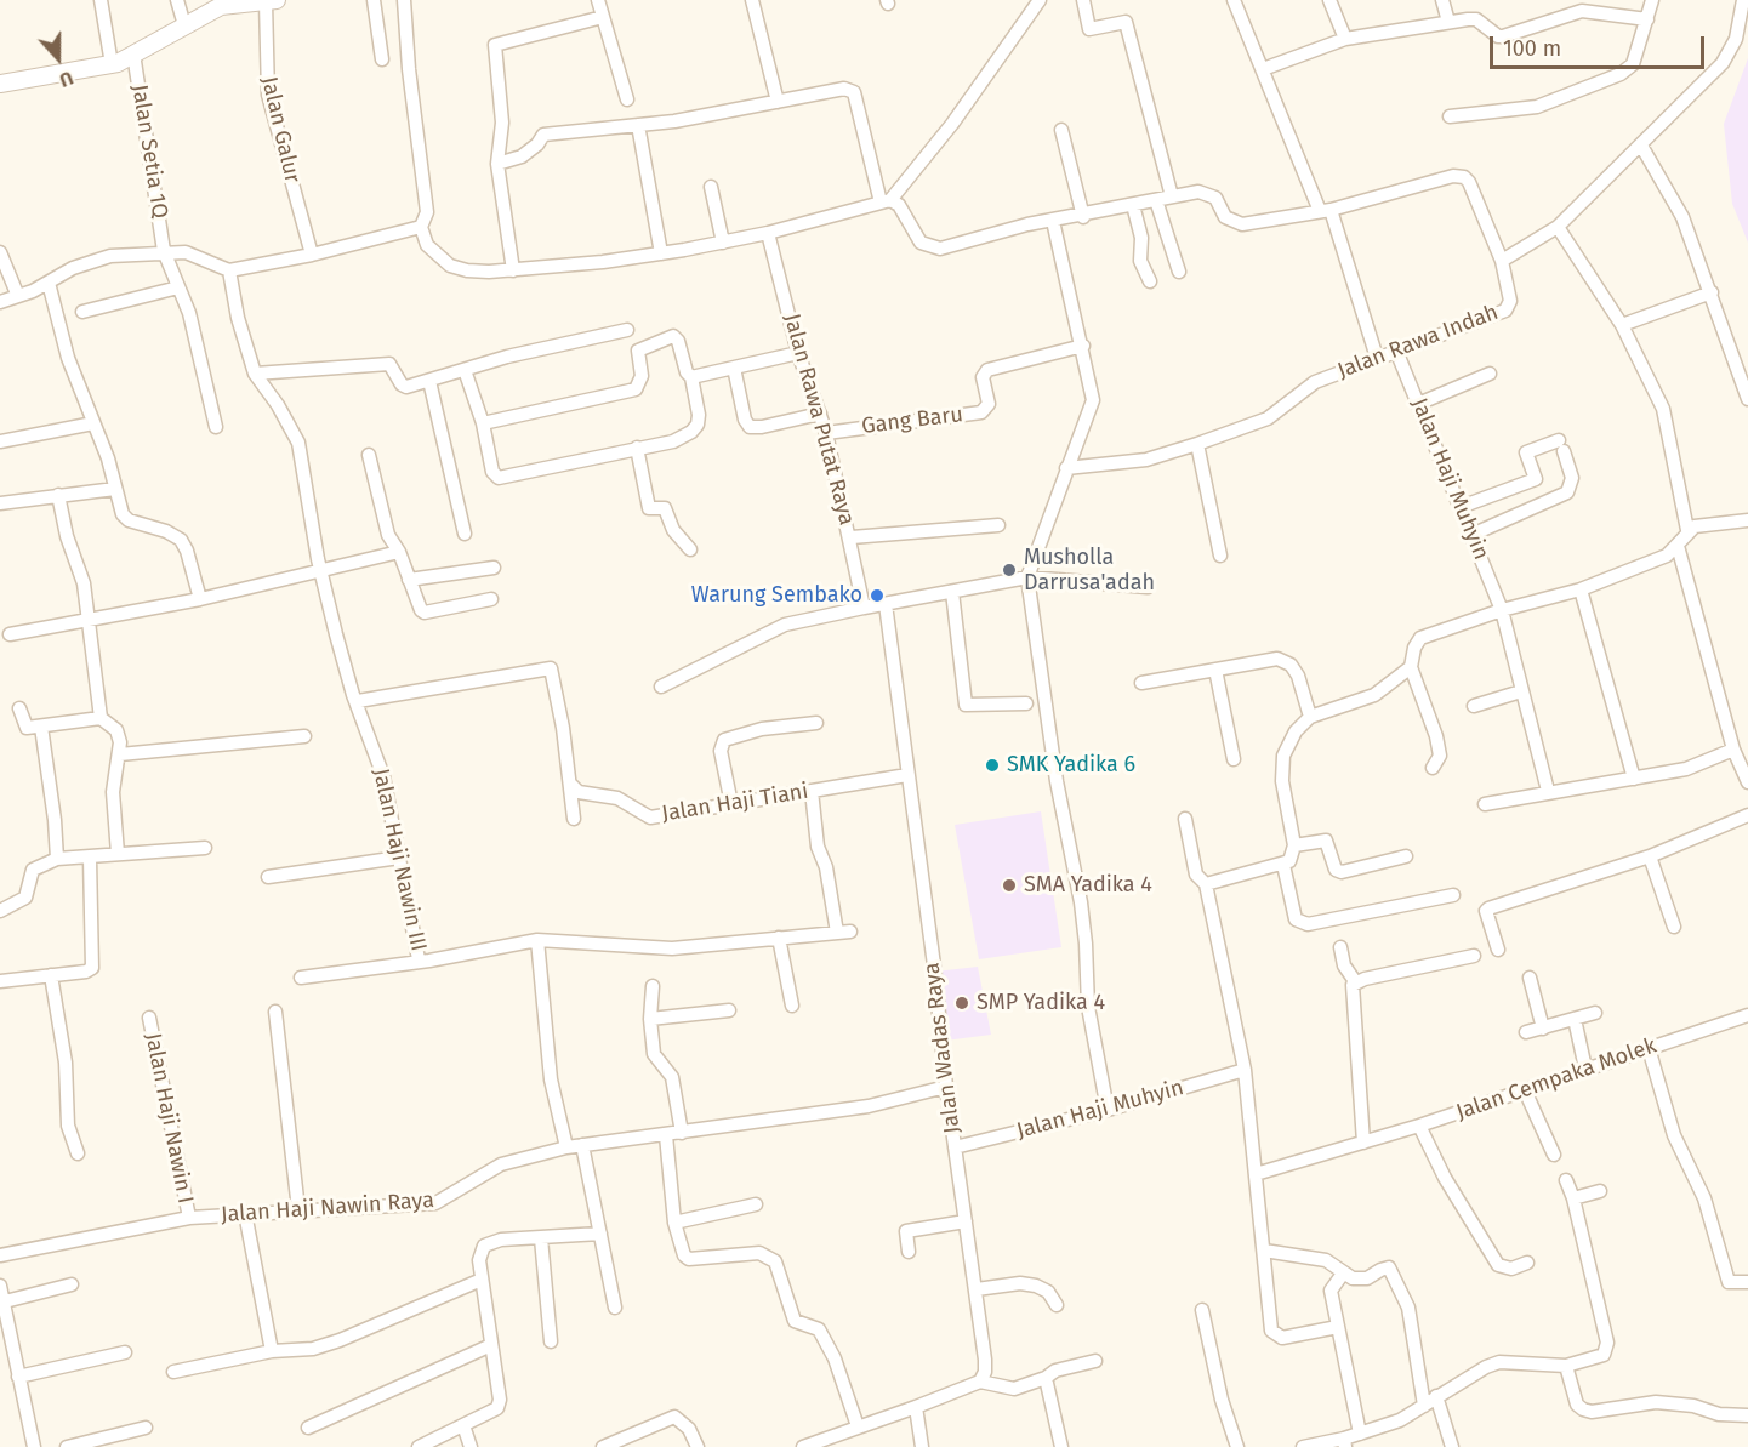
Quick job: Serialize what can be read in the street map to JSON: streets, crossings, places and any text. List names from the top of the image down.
{
  "streets": {
    "street": [
      "Jalan Galur",
      "Jalan Setia 1Q",
      "Jalan Rawa Indah",
      "Jalan Rawa Putat Raya",
      "Gang Baru",
      "Jalan Haji Muhyin",
      "Jalan Haji Tiani",
      "Jalan Haji Nawin III",
      "Jalan Wadas Raya",
      "Jalan Cempaka Molek",
      "Jalan Haji Nawin I",
      "Jalan Haji Nawin Raya"
    ]
  },
  "crossings": [
    ["Jalan Rawa Indah", "Jalan Haji Muhyin"],
    ["Jalan Rawa Putat Raya", "Gang Baru"],
    ["Jalan Haji Muhyin", "Jalan Wadas Raya"],
    ["Jalan Haji Tiani", "Jalan Haji Nawin III"],
    ["Jalan Haji Tiani", "Jalan Wadas Raya"],
    ["Jalan Wadas Raya", "Jalan Haji Nawin Raya"],
    ["Jalan Haji Nawin I", "Jalan Haji Nawin Raya"]
  ],
  "places": [
    "Musholla Darrusa'adah",
    "Warung Sembako",
    "SMK Yadika 6",
    "SMA Yadika 4",
    "SMP Yadika 4"
  ],
  "scale_bar": "100 m",
  "north": "bottom"
}
